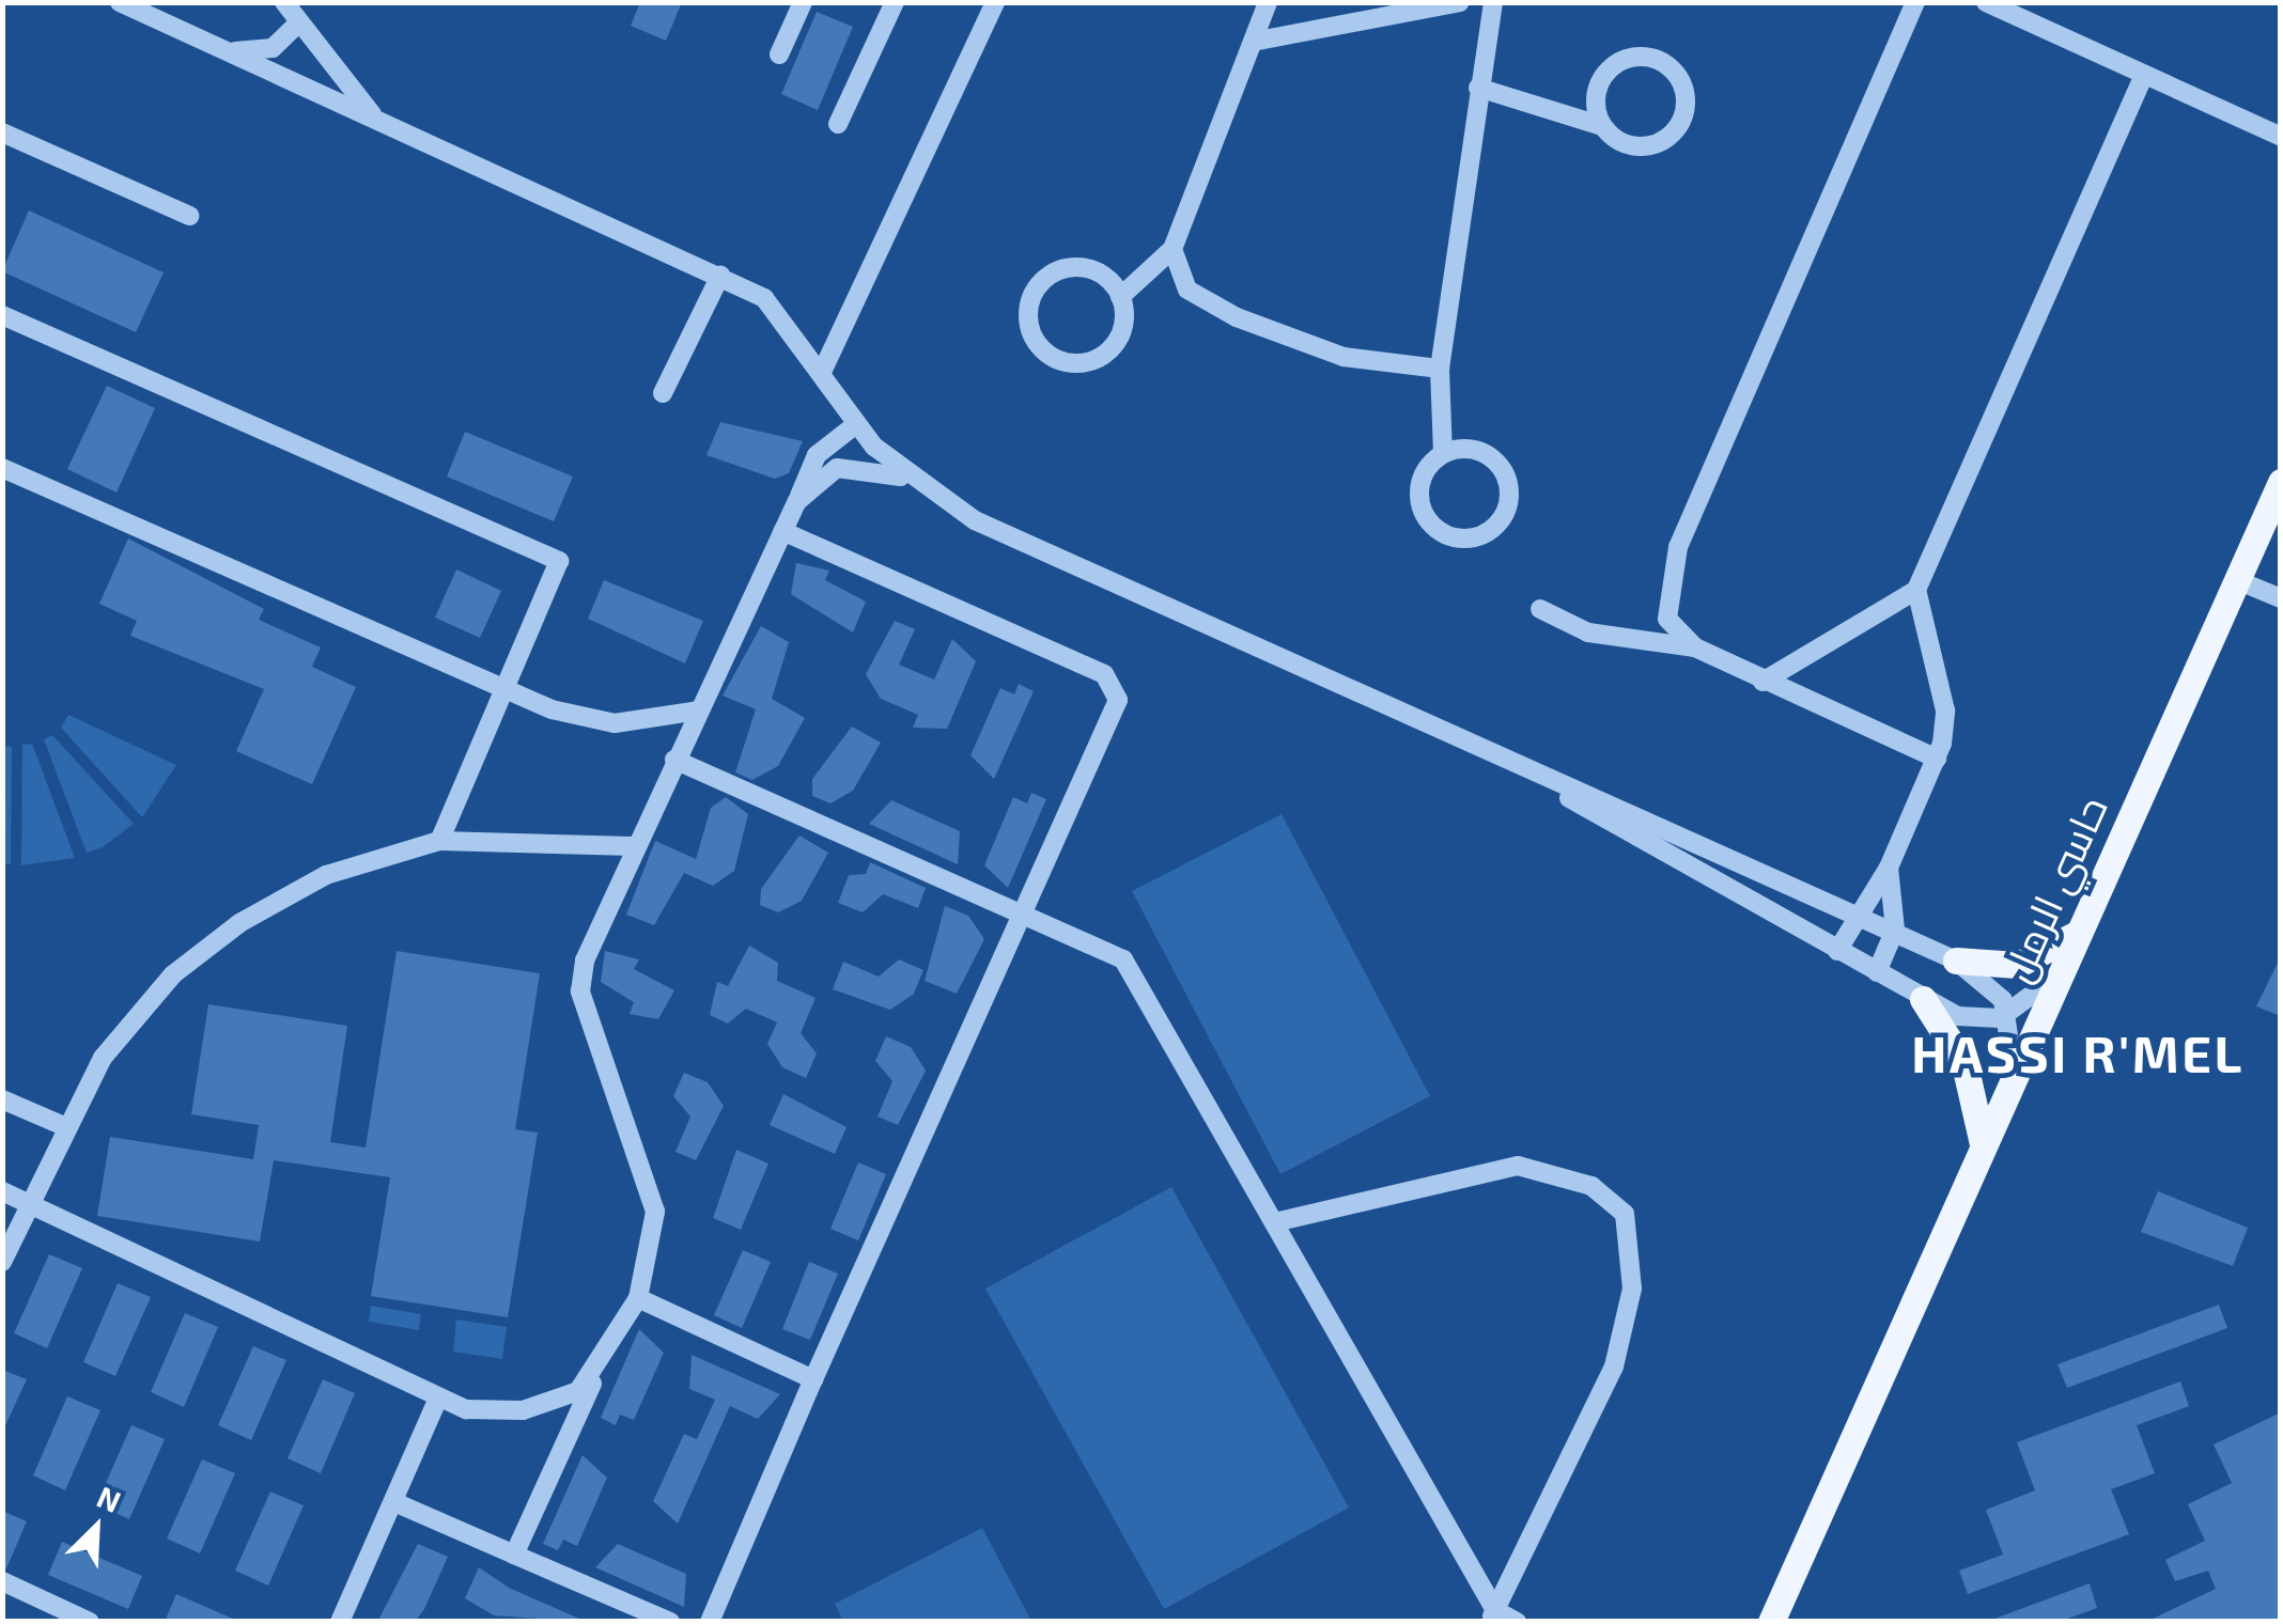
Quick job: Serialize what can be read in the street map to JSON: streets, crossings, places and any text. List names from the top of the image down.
{
  "streets": {
    "main road": ["حاسي الرمل"]
  },
  "districts": ["HASSI R'MEL"],
  "north": "top right"
}
